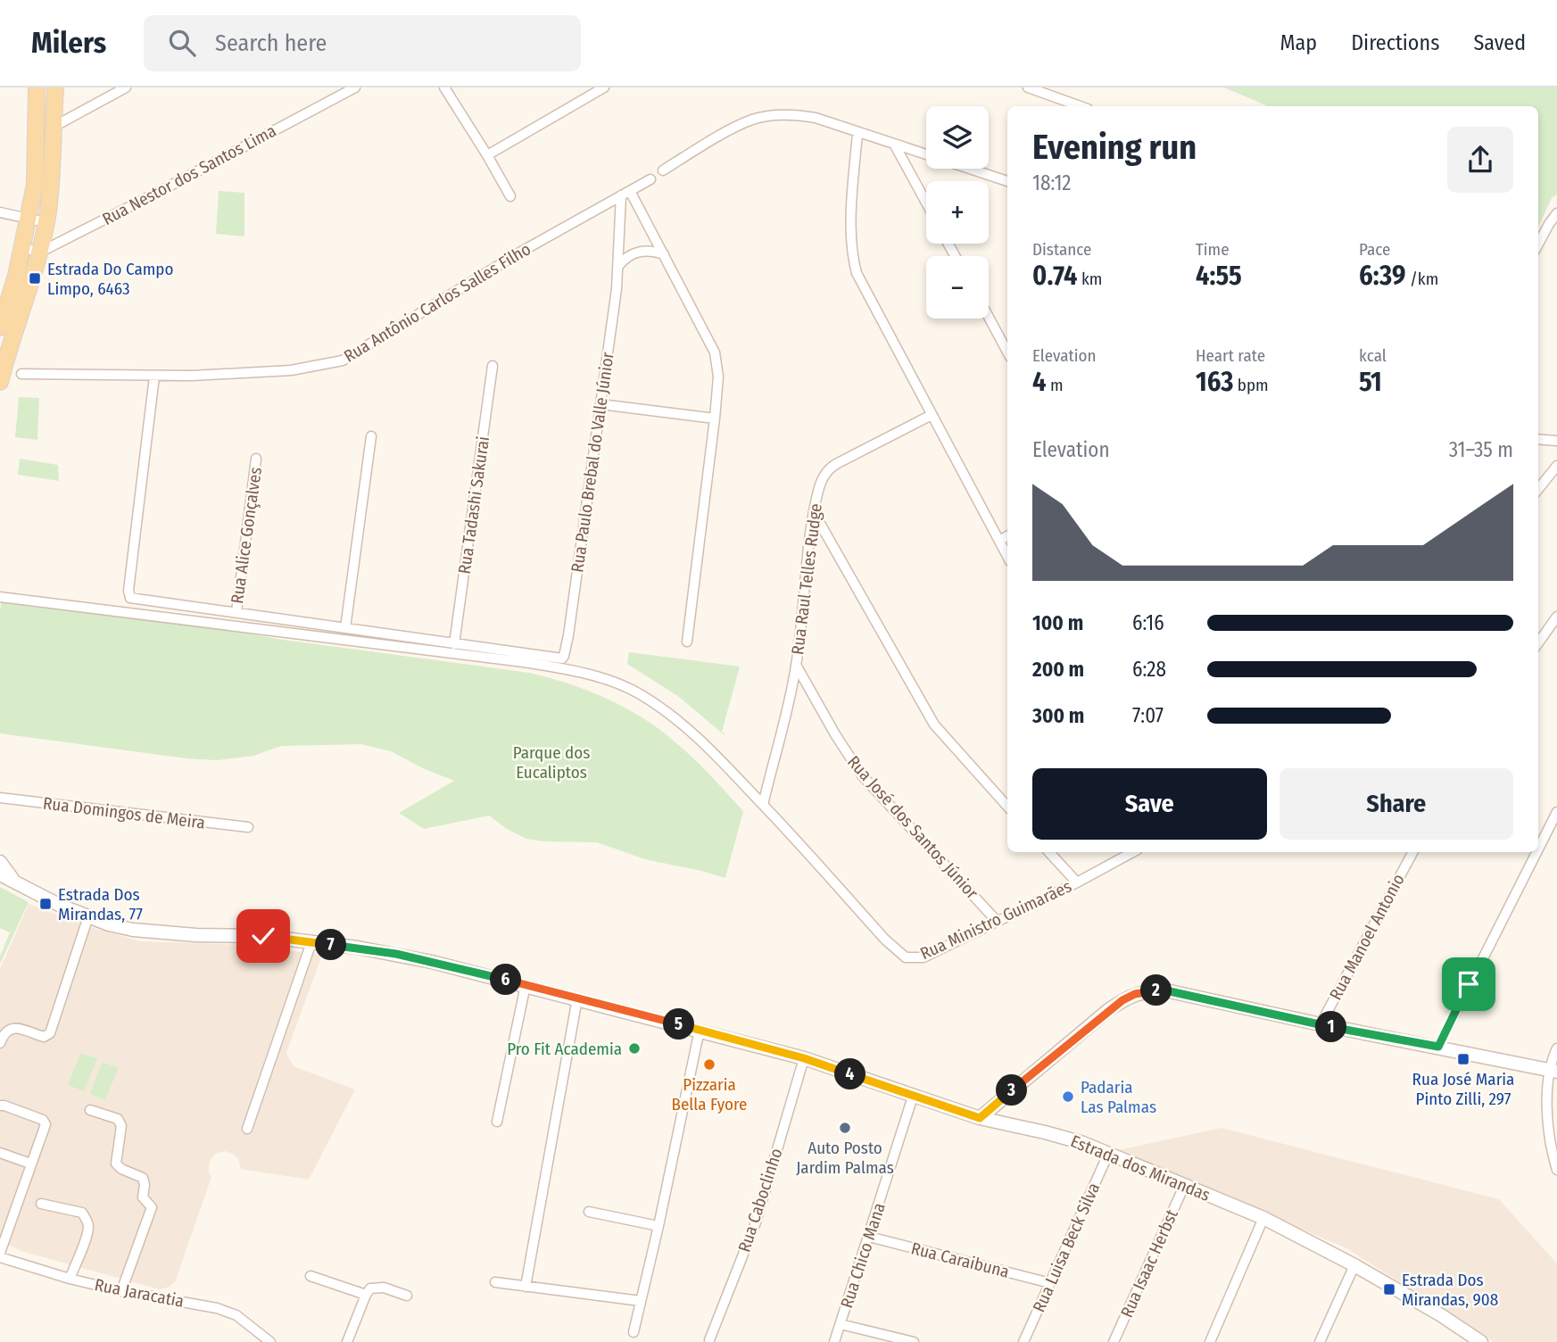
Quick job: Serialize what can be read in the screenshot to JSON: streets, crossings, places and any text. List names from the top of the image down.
{
  "streets": {
    "street": [
      "Rua Nestor dos Santos Lima",
      "Rua Antônio Carlos Salles Filho",
      "Rua Paulo Brebal do Valle Júnior",
      "Rua Tadashi Sakurai",
      "Rua Alice Gonçalves",
      "Rua Raul Telles Rudge",
      "Rua Domingos de Meira",
      "Rua José dos Santos Júnior",
      "Rua Ministro Guimarães",
      "Rua Manoel Antonio",
      "Estrada dos Mirandas",
      "Rua Caboclinho",
      "Rua Luisa Beck Silva",
      "Rua Chico Mana",
      "Rua Caraibuna",
      "Rua Isaac Herbst",
      "Rua Jaracatia"
    ]
  },
  "crossings": [
    ["Rua Antônio Carlos Salles Filho", "Rua Paulo Brebal do Valle Júnior"],
    ["Rua Paulo Brebal do Valle Júnior", "Rua Tadashi Sakurai"],
    ["Rua Raul Telles Rudge", "Rua José dos Santos Júnior"],
    ["Rua Raul Telles Rudge", "Rua Ministro Guimarães"],
    ["Rua José dos Santos Júnior", "Rua Ministro Guimarães"],
    ["Estrada dos Mirandas", "Rua Caboclinho"],
    ["Estrada dos Mirandas", "Rua Luisa Beck Silva"],
    ["Estrada dos Mirandas", "Rua Chico Mana"],
    ["Estrada dos Mirandas", "Rua Isaac Herbst"],
    ["Rua Luisa Beck Silva", "Rua Caraibuna"],
    ["Rua Chico Mana", "Rua Caraibuna"]
  ],
  "parks": ["Parque dos Eucaliptos"],
  "places": {
    "transit": [
      "Estrada Do Campo Limpo, 6463",
      "Estrada Dos Mirandas, 77",
      "Rua José Maria Pinto Zilli, 297",
      "Estrada Dos Mirandas, 908"
    ],
    "other": [
      "Pro Fit Academia",
      "Pizzaria Bella Fyore",
      "Padaria Las Palmas",
      "Auto Posto Jardim Palmas"
    ]
  },
  "page": {
    "header": "Milers",
    "search": "Search here",
    "nav": ["Map", "Directions", "Saved"],
    "map_buttons": ["+", "−"],
    "heading": ["Evening run", "18:12"],
    "stats": [
      ["Distance", "0.74 km"],
      ["Time", "4:55"],
      ["Pace", "6:39 /km"],
      ["Elevation", "4 m"],
      ["Heart rate", "163 bpm"],
      ["kcal", "51"]
    ],
    "chart": ["Elevation", "31–35 m"],
    "list": [
      {
        "name": "100 m",
        "note": "6:16"
      },
      {
        "name": "200 m",
        "note": "6:28"
      },
      {
        "name": "300 m",
        "note": "7:07"
      }
    ],
    "buttons": ["Save", "Share"],
    "pins": [
      "7",
      "6",
      "2",
      "5",
      "1",
      "4",
      "3"
    ]
  }
}
